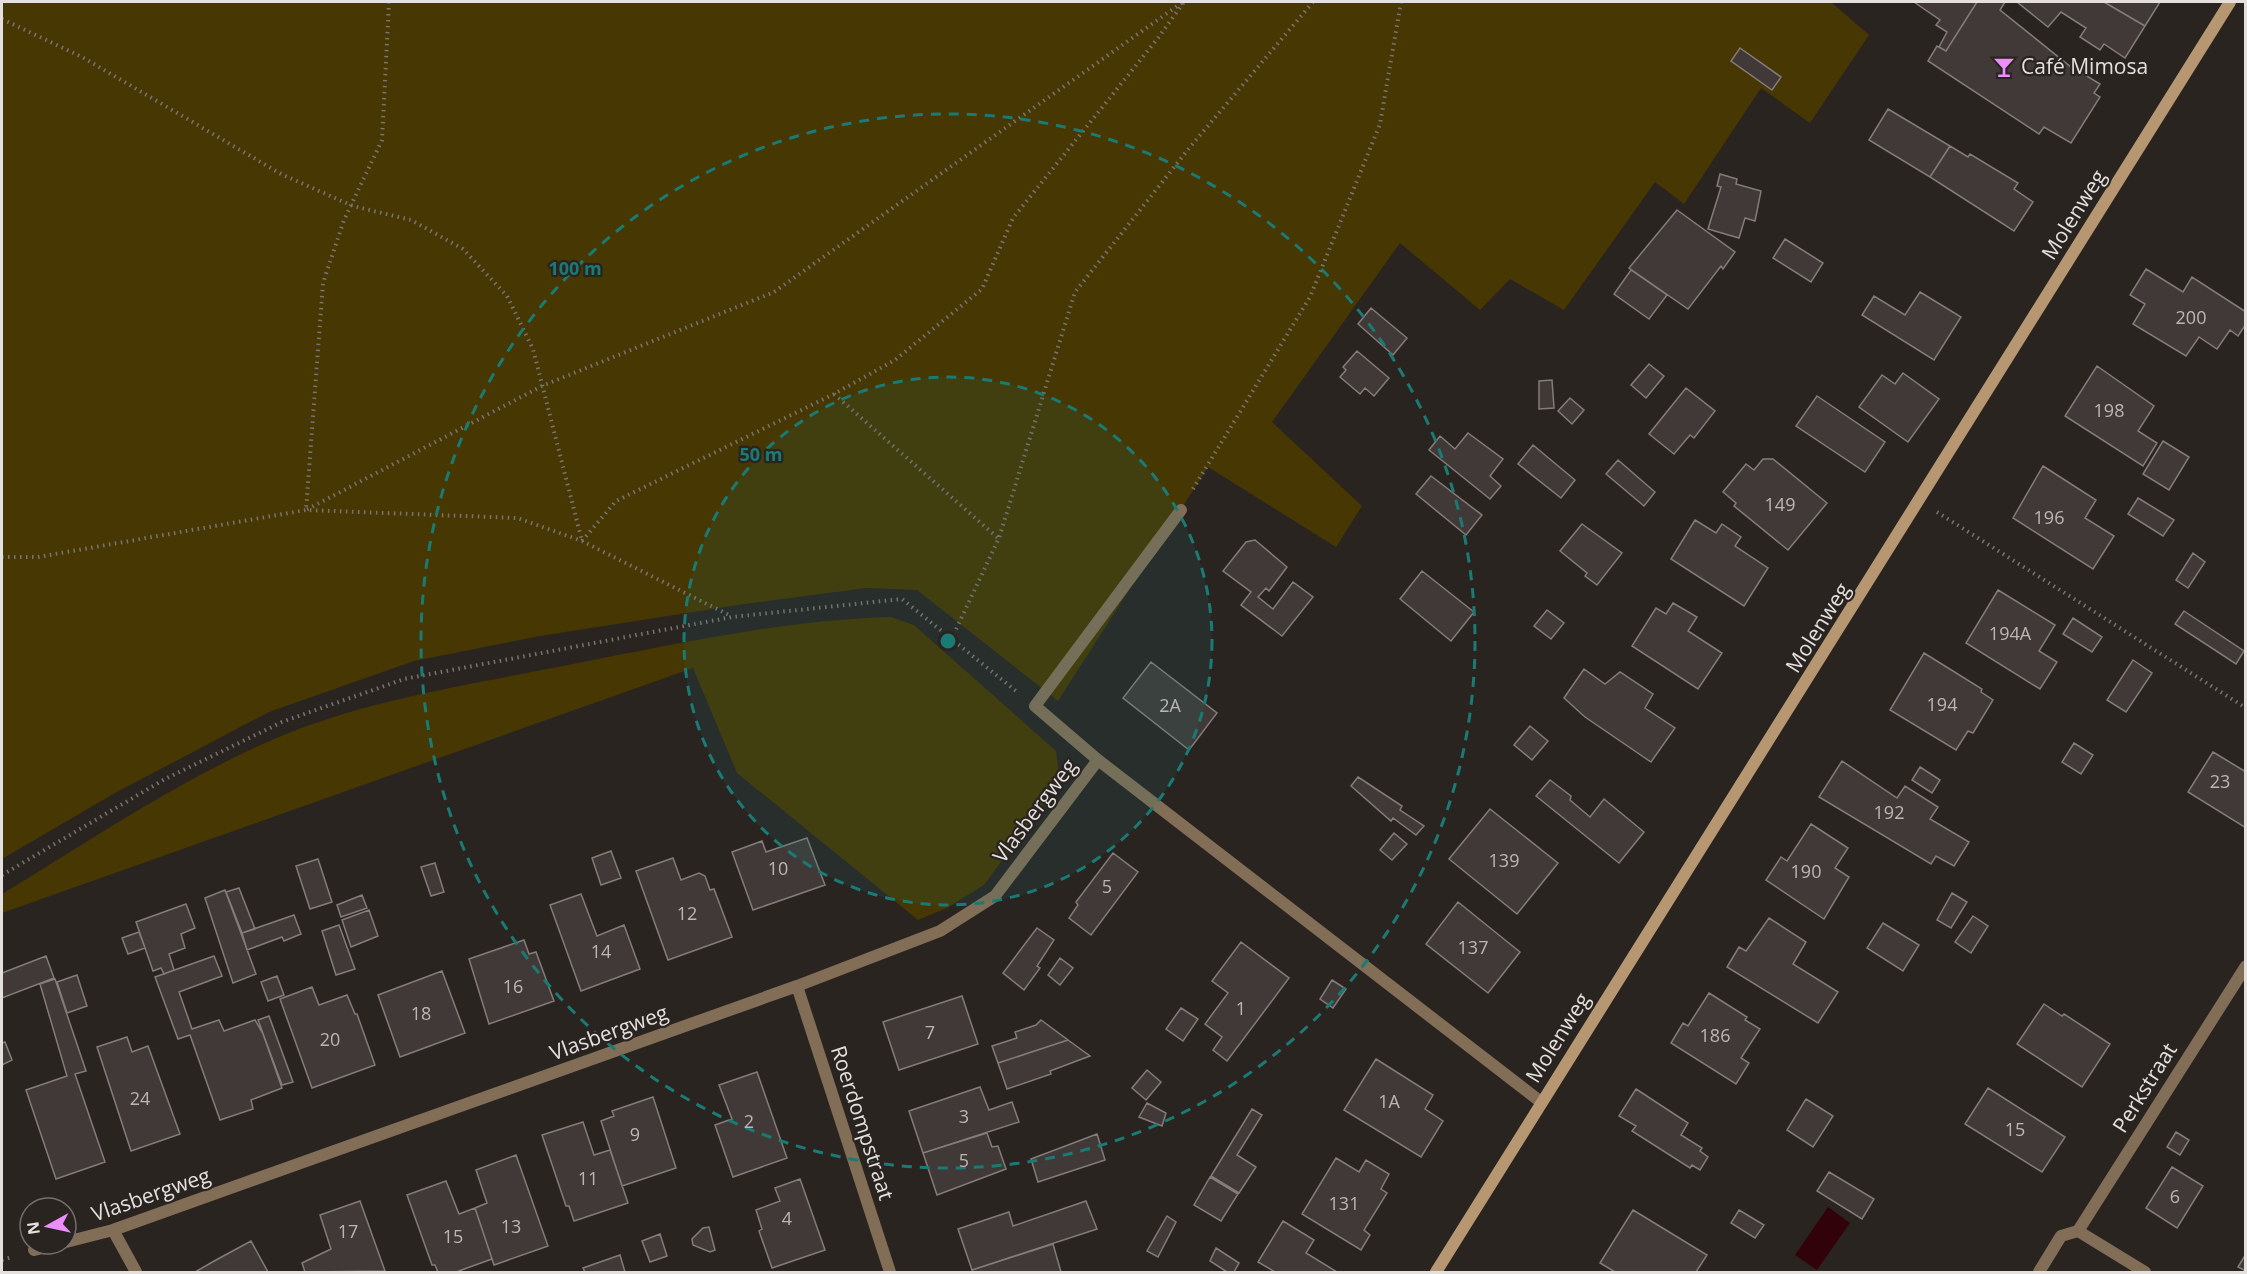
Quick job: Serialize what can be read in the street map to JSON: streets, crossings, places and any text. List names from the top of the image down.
{
  "streets": {
    "street": [
      "Molenweg",
      "Vlasbergweg",
      "Perkstraat",
      "Roerdompstraat"
    ]
  },
  "crossings": [
    ["Molenweg", "Vlasbergweg"],
    ["Vlasbergweg", "Roerdompstraat"]
  ],
  "places": {
    "bar": ["Café Mimosa"]
  },
  "house_numbers": [
    "200",
    "198",
    "149",
    "196",
    "194A",
    "194",
    "2A",
    "23",
    "192",
    "139",
    "10",
    "190",
    "5",
    "12",
    "137",
    "14",
    "16",
    "1",
    "18",
    "7",
    "186",
    "20",
    "24",
    "1A",
    "3",
    "2",
    "15",
    "9",
    "5",
    "11",
    "6",
    "131",
    "4",
    "13",
    "17",
    "15"
  ],
  "north": "left",
  "rings": ["100 m", "50 m"]
}
